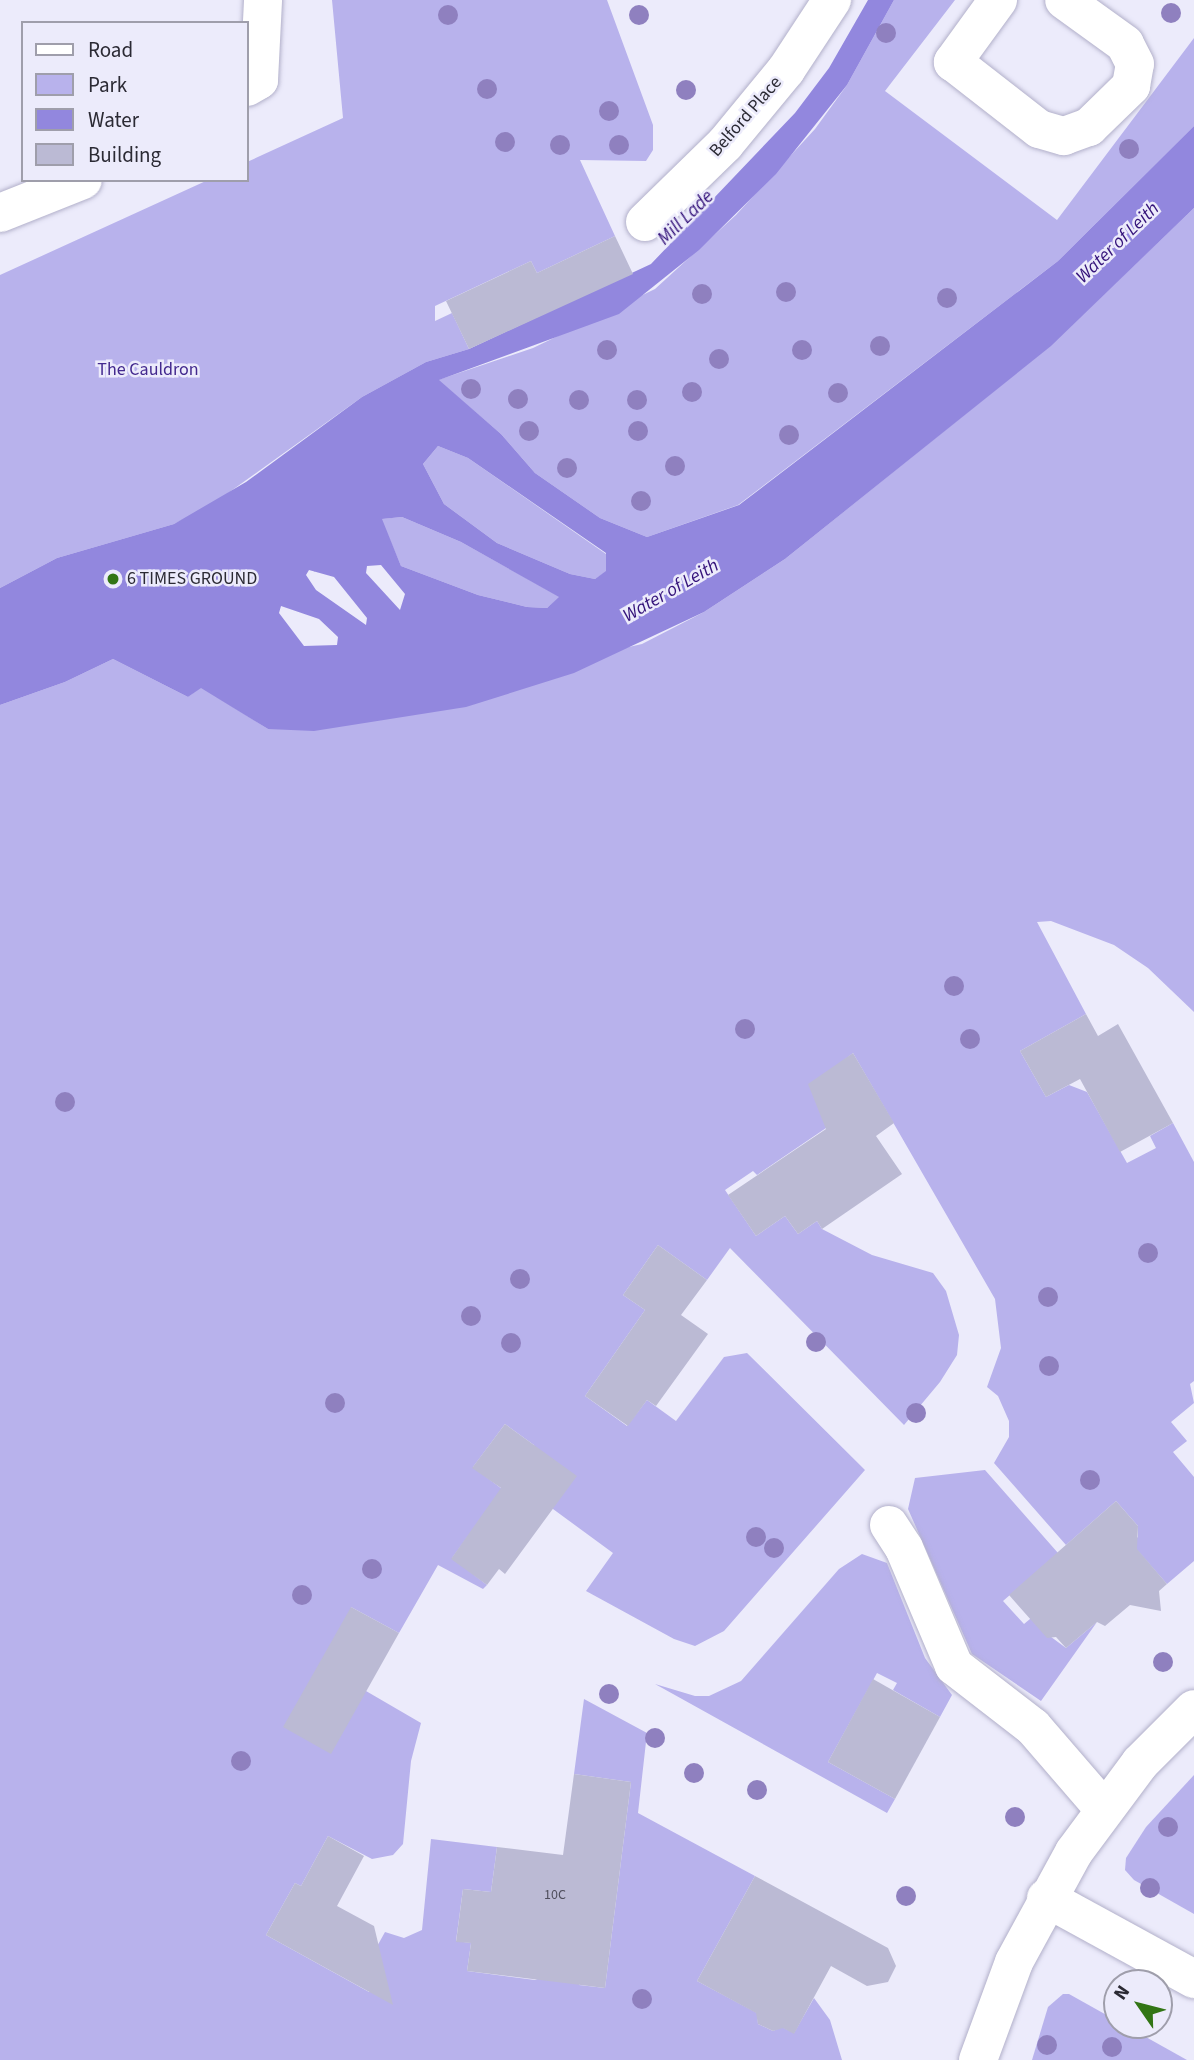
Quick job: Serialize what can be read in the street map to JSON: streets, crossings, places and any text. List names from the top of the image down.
{
  "streets": {
    "street": ["Belford Place"]
  },
  "water": ["Mill Lade", "Water of Leith"],
  "parks": ["The Cauldron"],
  "places": ["6 TIMES GROUND"],
  "house_numbers": ["10C"],
  "legend": [
    "Road",
    "Park",
    "Water",
    "Building"
  ],
  "north": "top left"
}
